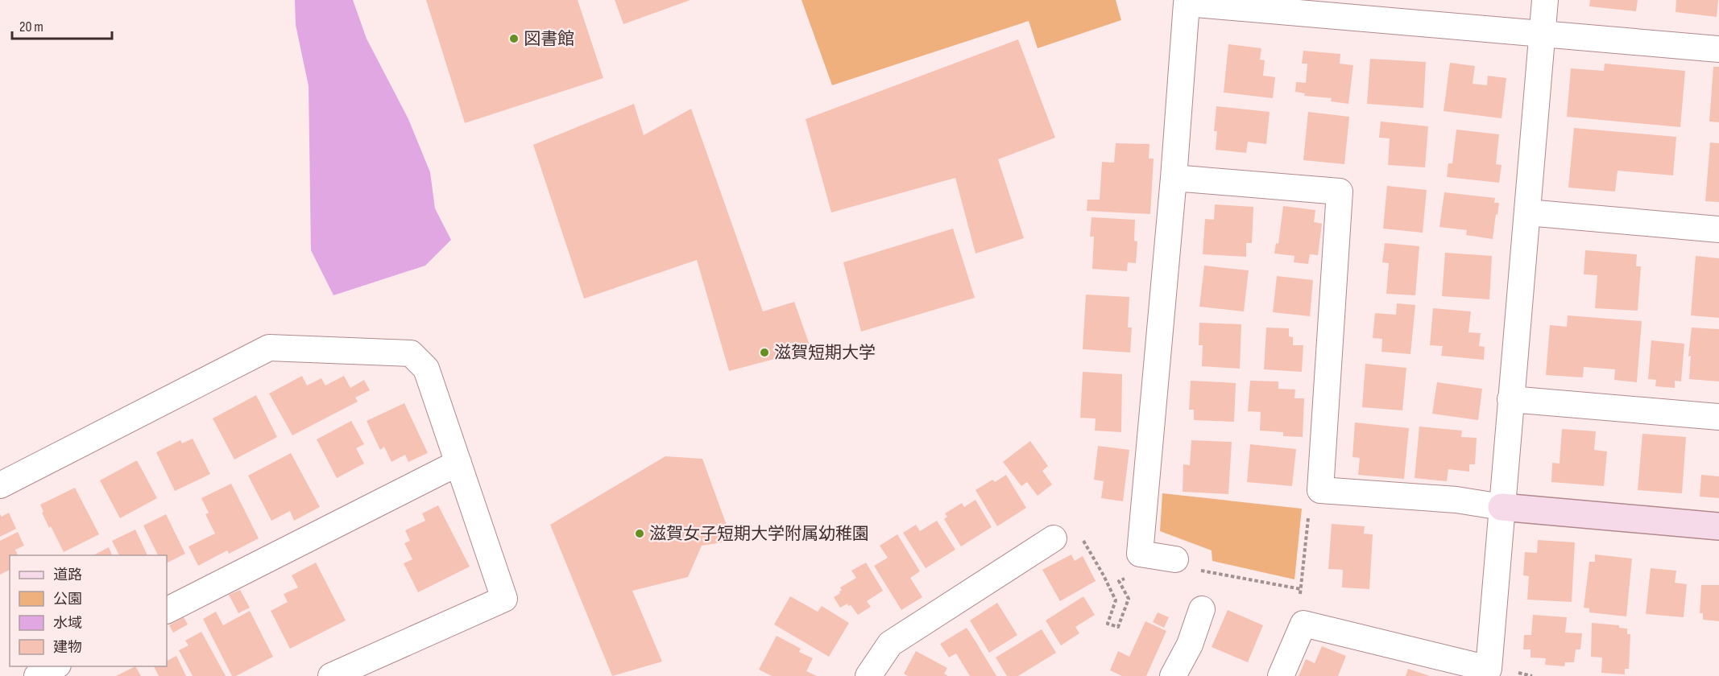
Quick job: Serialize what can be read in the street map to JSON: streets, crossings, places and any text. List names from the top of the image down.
{
  "places": ["図書館", "滋賀短期大学", "滋賀女子短期大学附属幼稚園"],
  "legend": [
    "道路",
    "公園",
    "水域",
    "建物"
  ],
  "scale_bar": "20 m"
}
